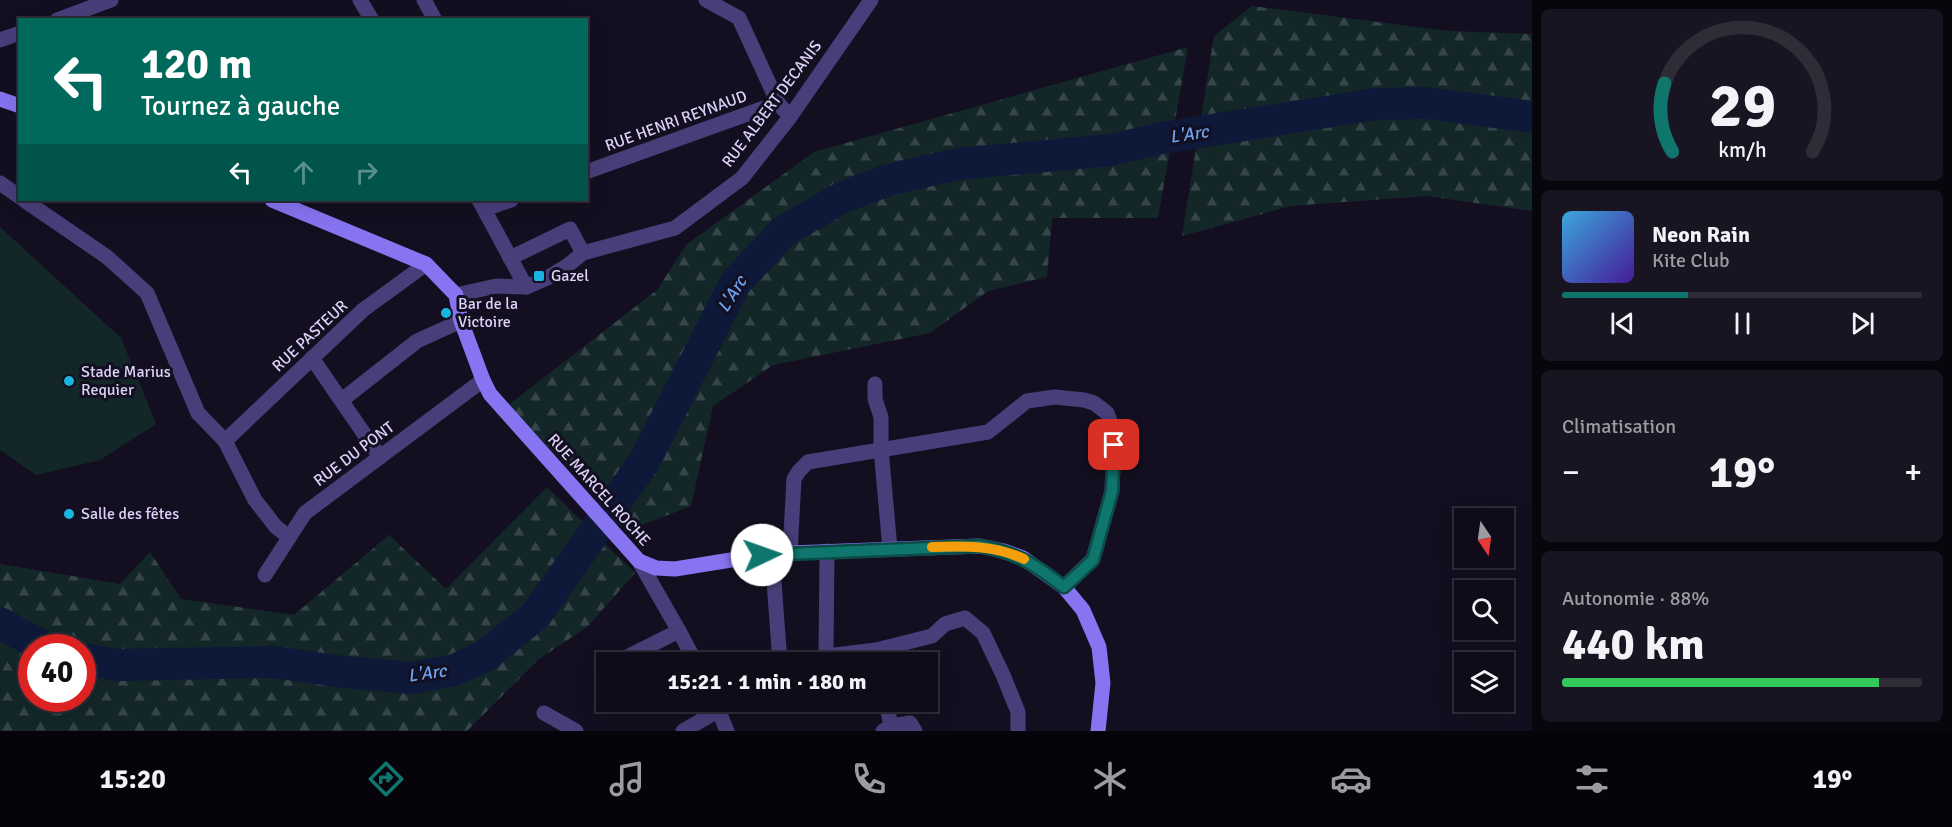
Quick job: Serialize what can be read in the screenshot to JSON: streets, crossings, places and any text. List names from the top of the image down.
{
  "streets": {
    "street": [
      "RUE ALBERT DECANIS",
      "RUE HENRI REYNAUD",
      "RUE PASTEUR",
      "RUE DU PONT",
      "RUE MARCEL ROCHE"
    ]
  },
  "crossings": [
    ["RUE DU PONT", "RUE MARCEL ROCHE"]
  ],
  "water": ["L'Arc"],
  "places": {
    "transit": ["Gazel"],
    "other": ["Bar de la Victoire", "Stade Marius Requier", "Salle des fêtes"]
  },
  "north": "bottom",
  "page": {
    "turn": ["120 m", "Tournez à gauche"],
    "song": ["Neon Rain", "Kite Club"],
    "tile": [
      "Climatisation",
      ["Autonomie · 88%", "440 km"]
    ],
    "heat": ["−", "19°", "+"],
    "limit": "40",
    "trip": "15:21 · 1 min · 180 m",
    "tabs": ["15:20", "19°"],
    "gauge": ["29", "km/h"]
  }
}
